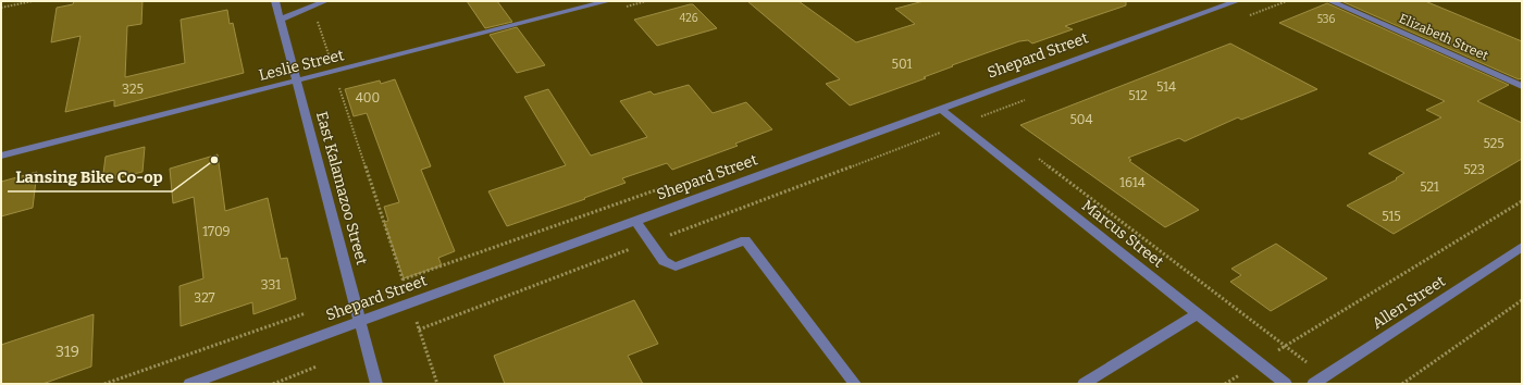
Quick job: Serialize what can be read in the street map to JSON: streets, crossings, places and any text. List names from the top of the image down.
{
  "streets": {
    "street": [
      "Elizabeth Street",
      "Shepard Street",
      "Leslie Street",
      "East Kalamazoo Street",
      "Marcus Street",
      "Allen Street"
    ]
  },
  "crossings": [
    ["Shepard Street", "East Kalamazoo Street"],
    ["Shepard Street", "Marcus Street"],
    ["Leslie Street", "East Kalamazoo Street"]
  ],
  "places": ["Lansing Bike Co-op"],
  "house_numbers": [
    "426",
    "536",
    "501",
    "514",
    "325",
    "512",
    "400",
    "504",
    "525",
    "523",
    "1614",
    "521",
    "515",
    "1709",
    "331",
    "327",
    "319"
  ]
}
